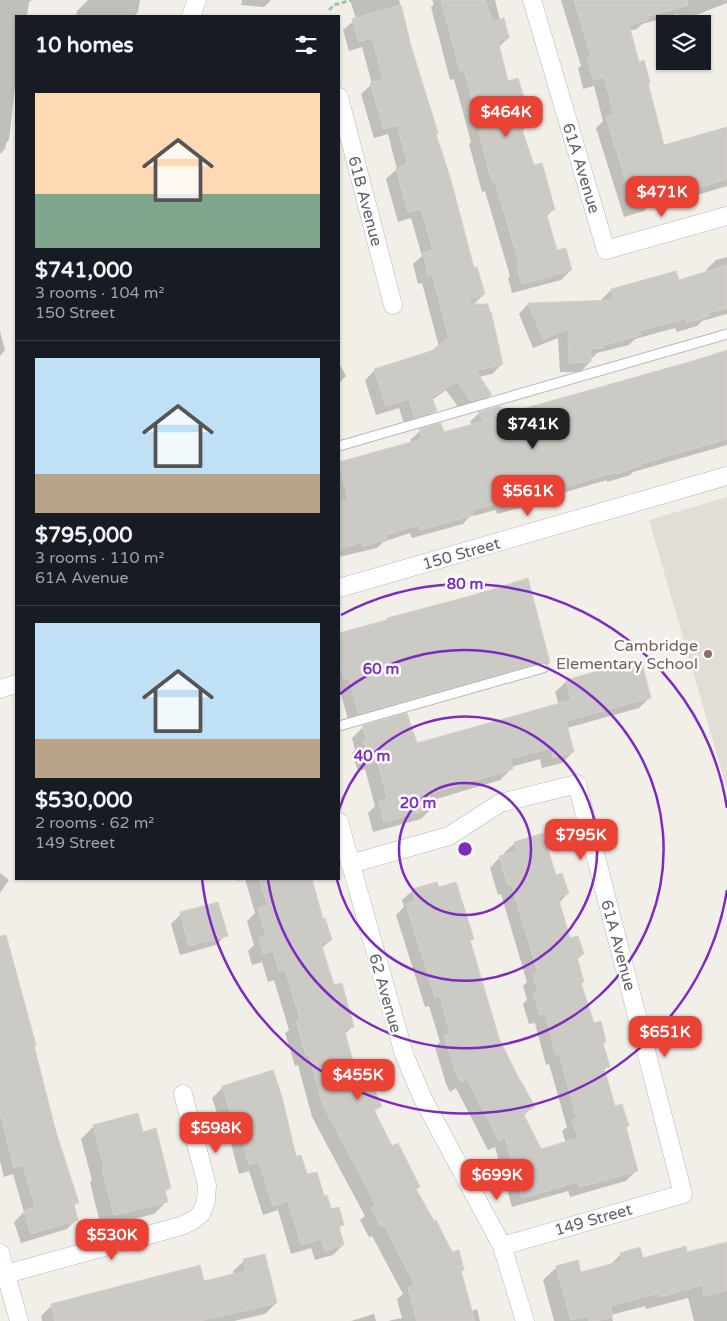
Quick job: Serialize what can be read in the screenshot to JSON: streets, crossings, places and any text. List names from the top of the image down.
{
  "streets": {
    "street": [
      "61A Avenue",
      "61B Avenue",
      "150 Street",
      "62 Avenue",
      "149 Street"
    ]
  },
  "crossings": [
    ["61A Avenue", "62 Avenue"],
    ["61A Avenue", "149 Street"],
    ["62 Avenue", "149 Street"]
  ],
  "places": ["Cambridge Elementary School"],
  "page": {
    "heading": "10 homes",
    "list": [
      {
        "name": "$741,000",
        "note": "3 rooms · 104 m² · 150 Street"
      },
      {
        "name": "$795,000",
        "note": "3 rooms · 110 m² · 61A Avenue"
      },
      {
        "name": "$530,000",
        "note": "2 rooms · 62 m² · 149 Street"
      }
    ],
    "price": [
      "$464K",
      "$471K",
      "$741K",
      "$561K",
      "$795K",
      "$651K",
      "$455K",
      "$598K",
      "$699K",
      "$530K"
    ]
  },
  "rings": [
    "80 m",
    "60 m",
    "40 m",
    "20 m"
  ]
}
